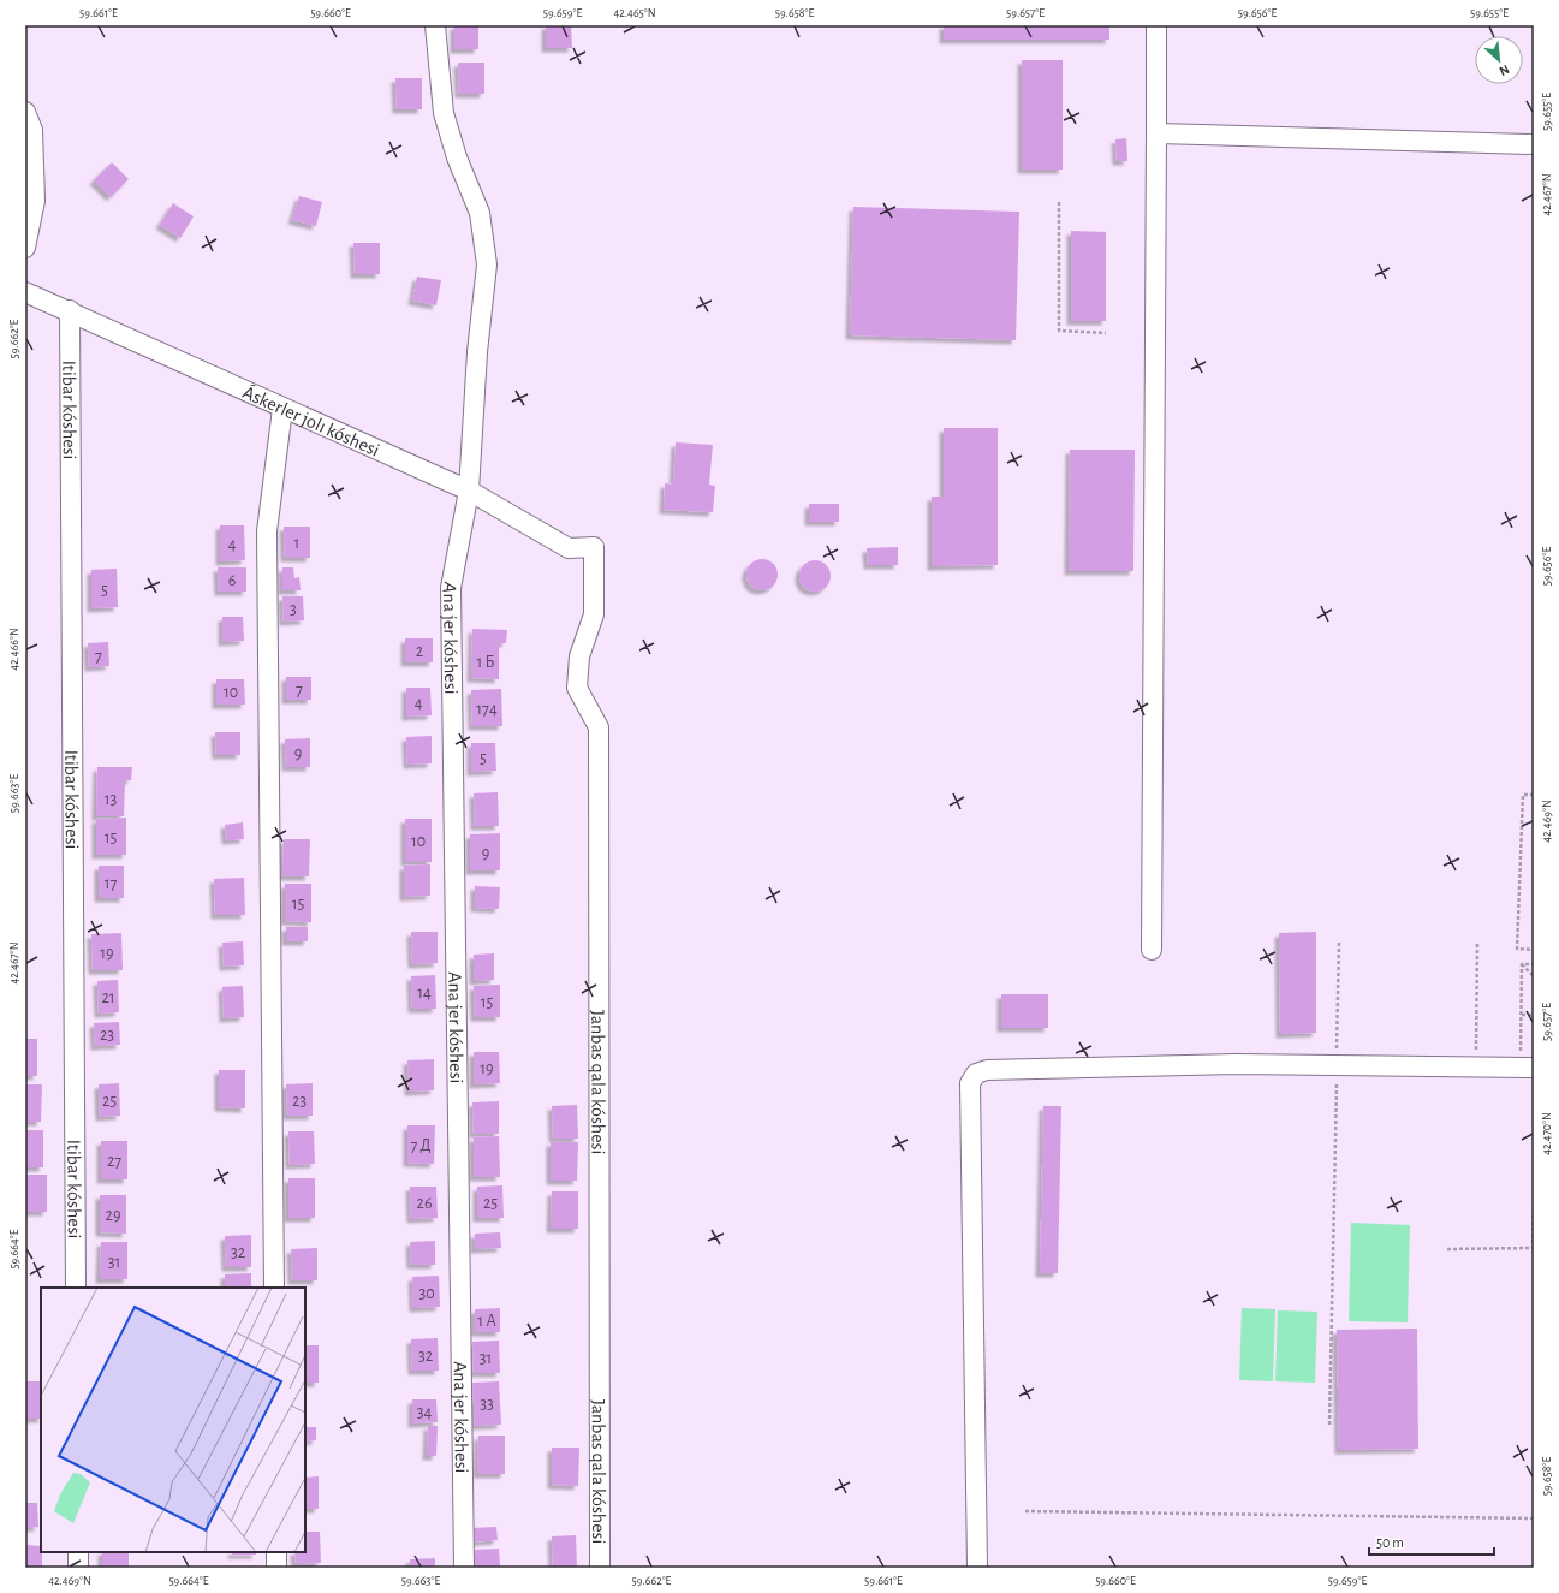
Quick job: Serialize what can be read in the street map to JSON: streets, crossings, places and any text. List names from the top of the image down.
{
  "streets": {
    "street": [
      "Itibar kóshesi",
      "Áskerler jolı kóshesi",
      "Ana jer kóshesi",
      "Janbas qala kóshesi"
    ]
  },
  "crossings": [
    ["Itibar kóshesi", "Áskerler jolı kóshesi"],
    ["Áskerler jolı kóshesi", "Ana jer kóshesi"],
    ["Áskerler jolı kóshesi", "Janbas qala kóshesi"]
  ],
  "house_numbers": [
    "1",
    "4",
    "6",
    "5",
    "3",
    "2",
    "7",
    "1 Б",
    "7",
    "10",
    "4",
    "174",
    "9",
    "5",
    "13",
    "15",
    "10",
    "9",
    "17",
    "15",
    "19",
    "14",
    "21",
    "15",
    "23",
    "19",
    "25",
    "23",
    "7 Д",
    "27",
    "26",
    "25",
    "29",
    "32",
    "31",
    "30",
    "1 А",
    "32",
    "31",
    "33",
    "34"
  ],
  "scale_bar": "50 m",
  "north": "bottom right",
  "coordinates": [
    "59.661°E",
    "59.660°E",
    "59.659°E",
    "42.465°N",
    "59.658°E",
    "59.657°E",
    "59.656°E",
    "59.655°E",
    "42.467°N",
    "59.662°E",
    "42.466°N",
    "59.663°E",
    "42.469°N",
    "42.470°N",
    "59.664°E"
  ]
}
